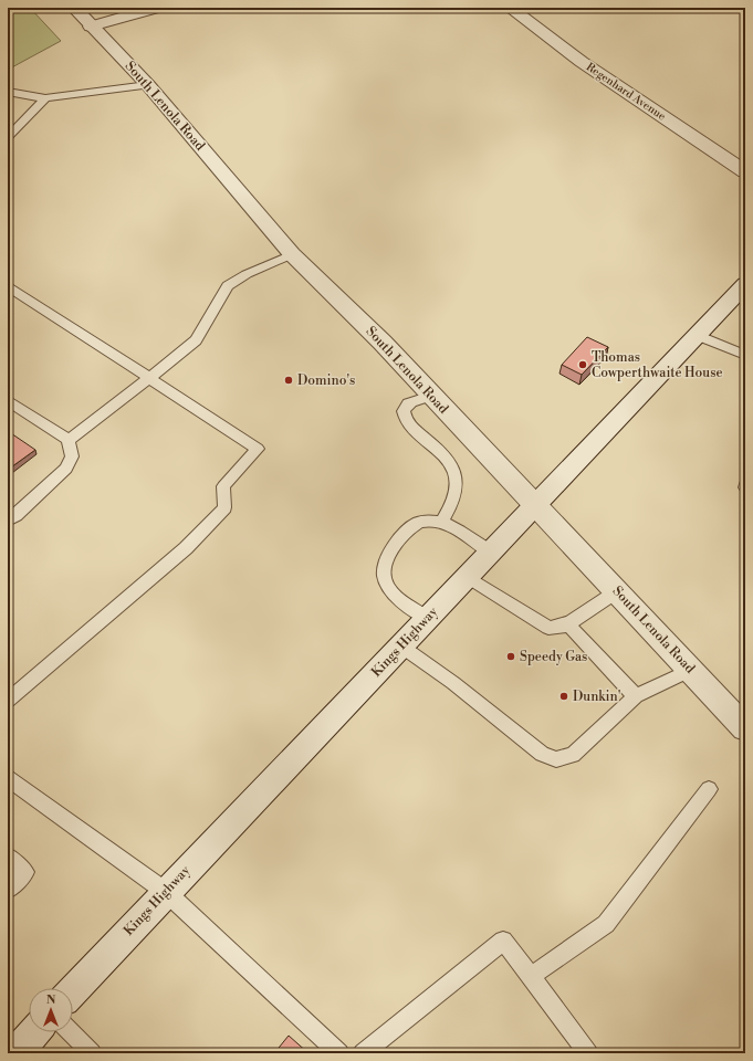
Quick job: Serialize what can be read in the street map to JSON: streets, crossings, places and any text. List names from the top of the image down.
{
  "streets": {
    "street": ["Regenhard Avenue", "South Lenola Road", "Kings Highway"]
  },
  "crossings": [
    ["South Lenola Road", "Kings Highway"]
  ],
  "places": [
    "Thomas Cowperthwaite House",
    "Domino's",
    "Speedy Gas",
    "Dunkin'"
  ],
  "north": "top"
}
